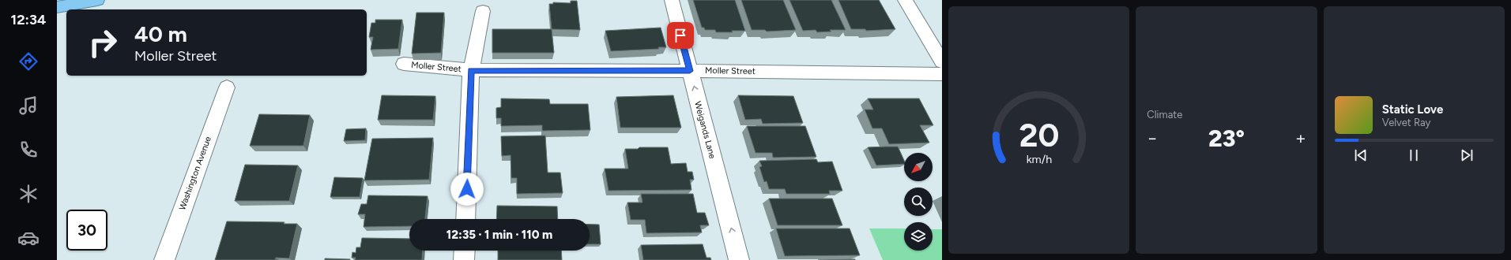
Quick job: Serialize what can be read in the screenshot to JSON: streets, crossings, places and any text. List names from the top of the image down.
{
  "streets": {
    "street": ["Moller Street", "Weigands Lane", "Washington Avenue"]
  },
  "crossings": [
    ["Moller Street", "Weigands Lane"]
  ],
  "one_way": ["Weigands Lane"],
  "north": "bottom left",
  "page": {
    "tabs": "12:34",
    "tile": "Climate",
    "turn": ["40 m", "Moller Street"],
    "song": ["Static Love", "Velvet Ray"],
    "heat": ["−", "23°", "+"],
    "limit": "30",
    "trip": "12:35 · 1 min · 110 m",
    "gauge": ["20", "km/h"]
  }
}
